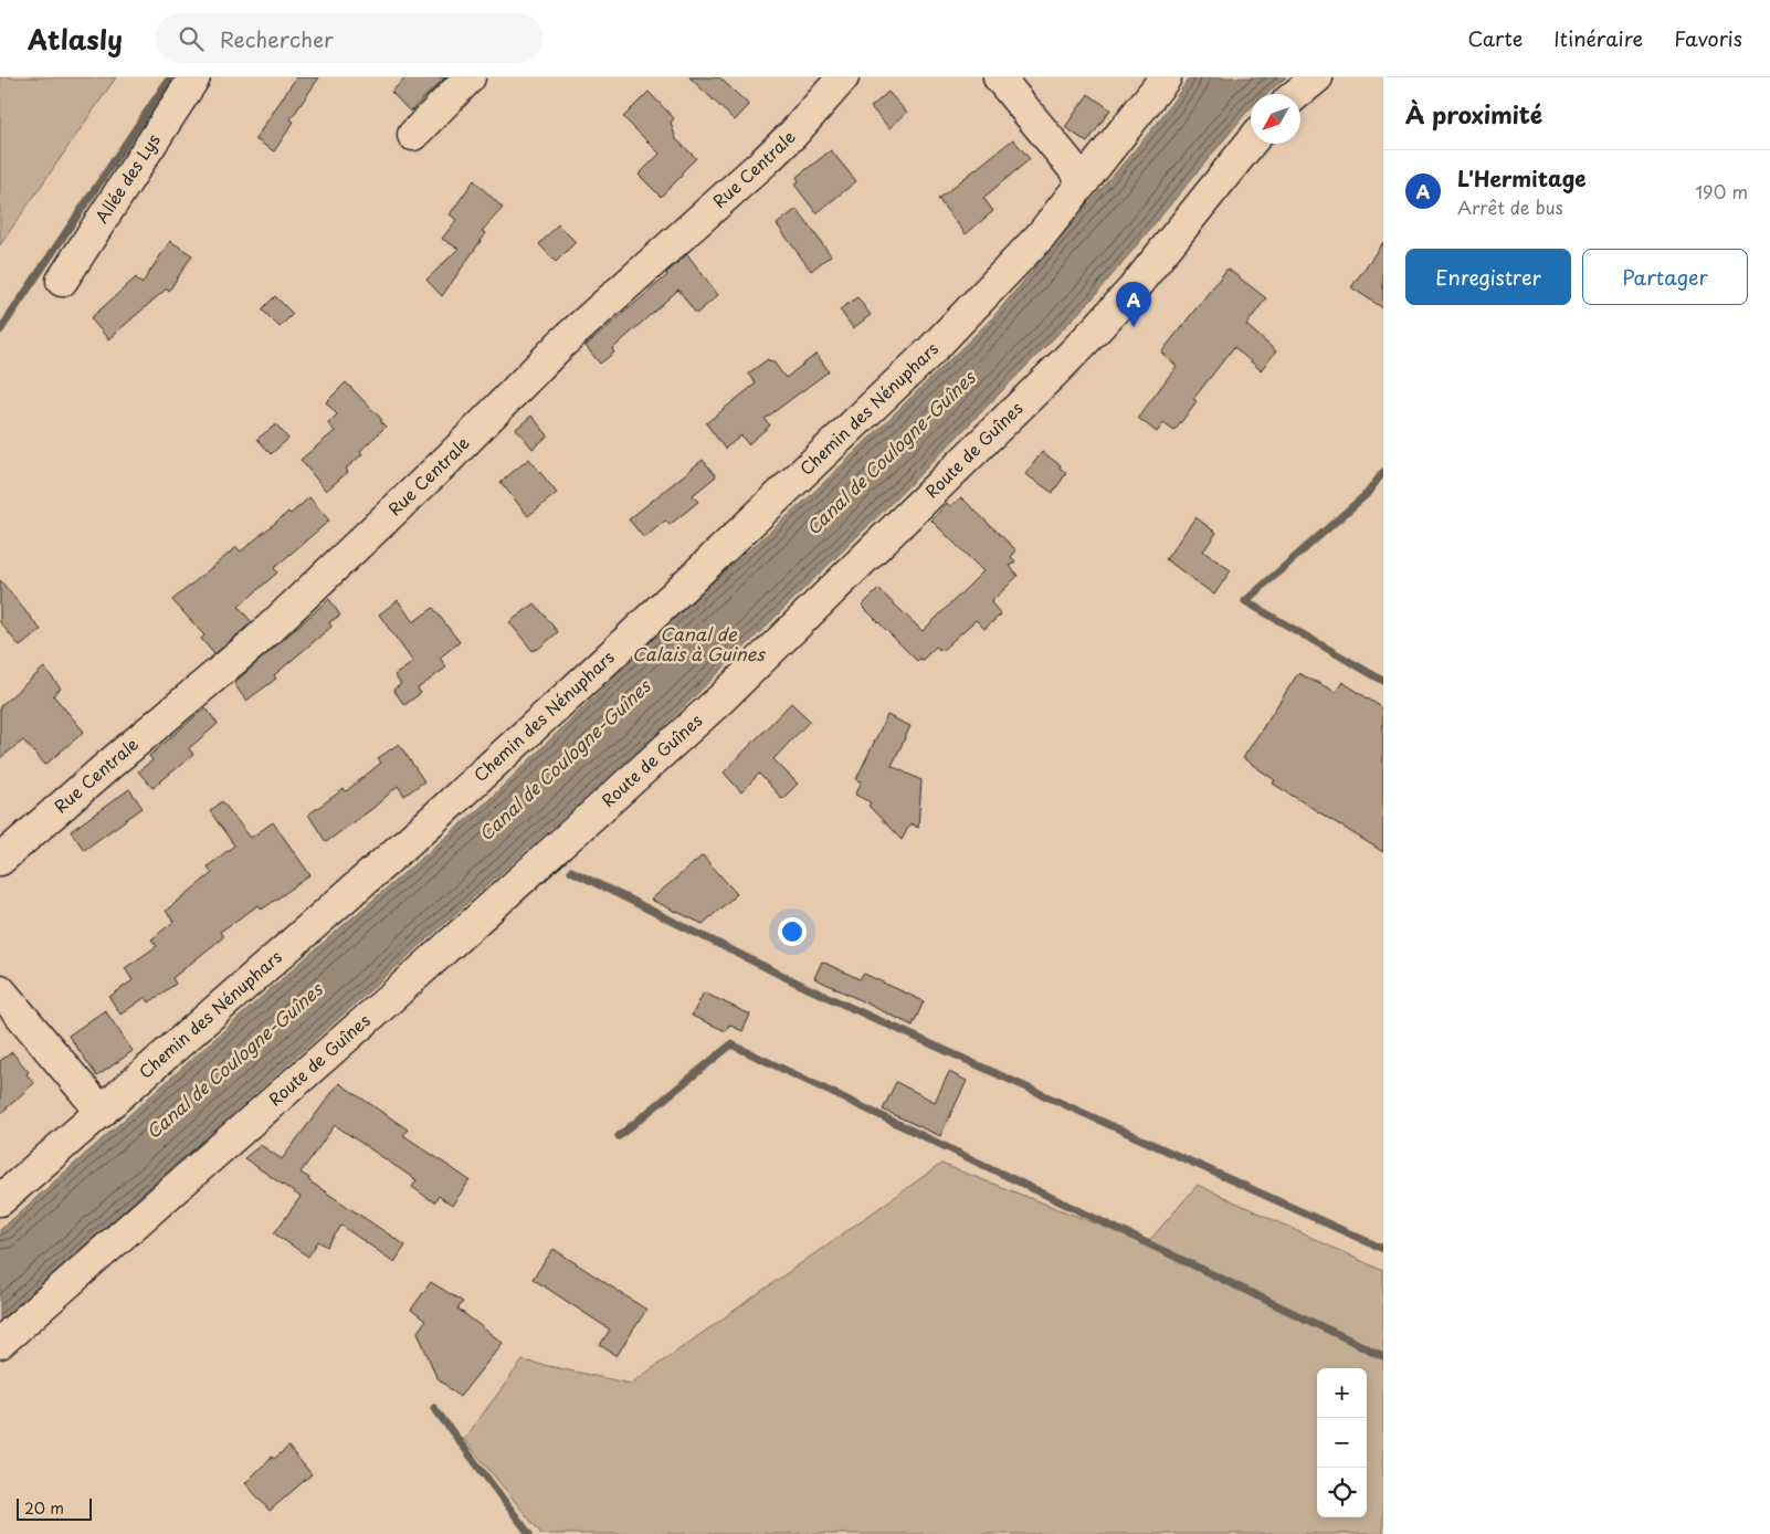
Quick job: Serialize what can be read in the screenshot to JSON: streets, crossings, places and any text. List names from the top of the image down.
{
  "streets": {
    "street": [
      "Rue Centrale",
      "Allée des Lys",
      "Chemin des Nénuphars",
      "Route de Guînes"
    ]
  },
  "water": ["Canal de Coulogne-Guînes", "Canal de Calais à Guines"],
  "scale_bar": "20 m",
  "north": "bottom left",
  "page": {
    "header": "Atlasly",
    "search": "Rechercher",
    "nav": ["Carte", "Itinéraire", "Favoris"],
    "heading": "À proximité",
    "list": [
      {
        "mark": "A",
        "name": "L'Hermitage",
        "note": "Arrêt de bus",
        "value": "190 m"
      }
    ],
    "buttons": ["Enregistrer", "Partager"],
    "pins": "A",
    "map_buttons": ["+", "−"],
    "scale": "20 m"
  }
}
